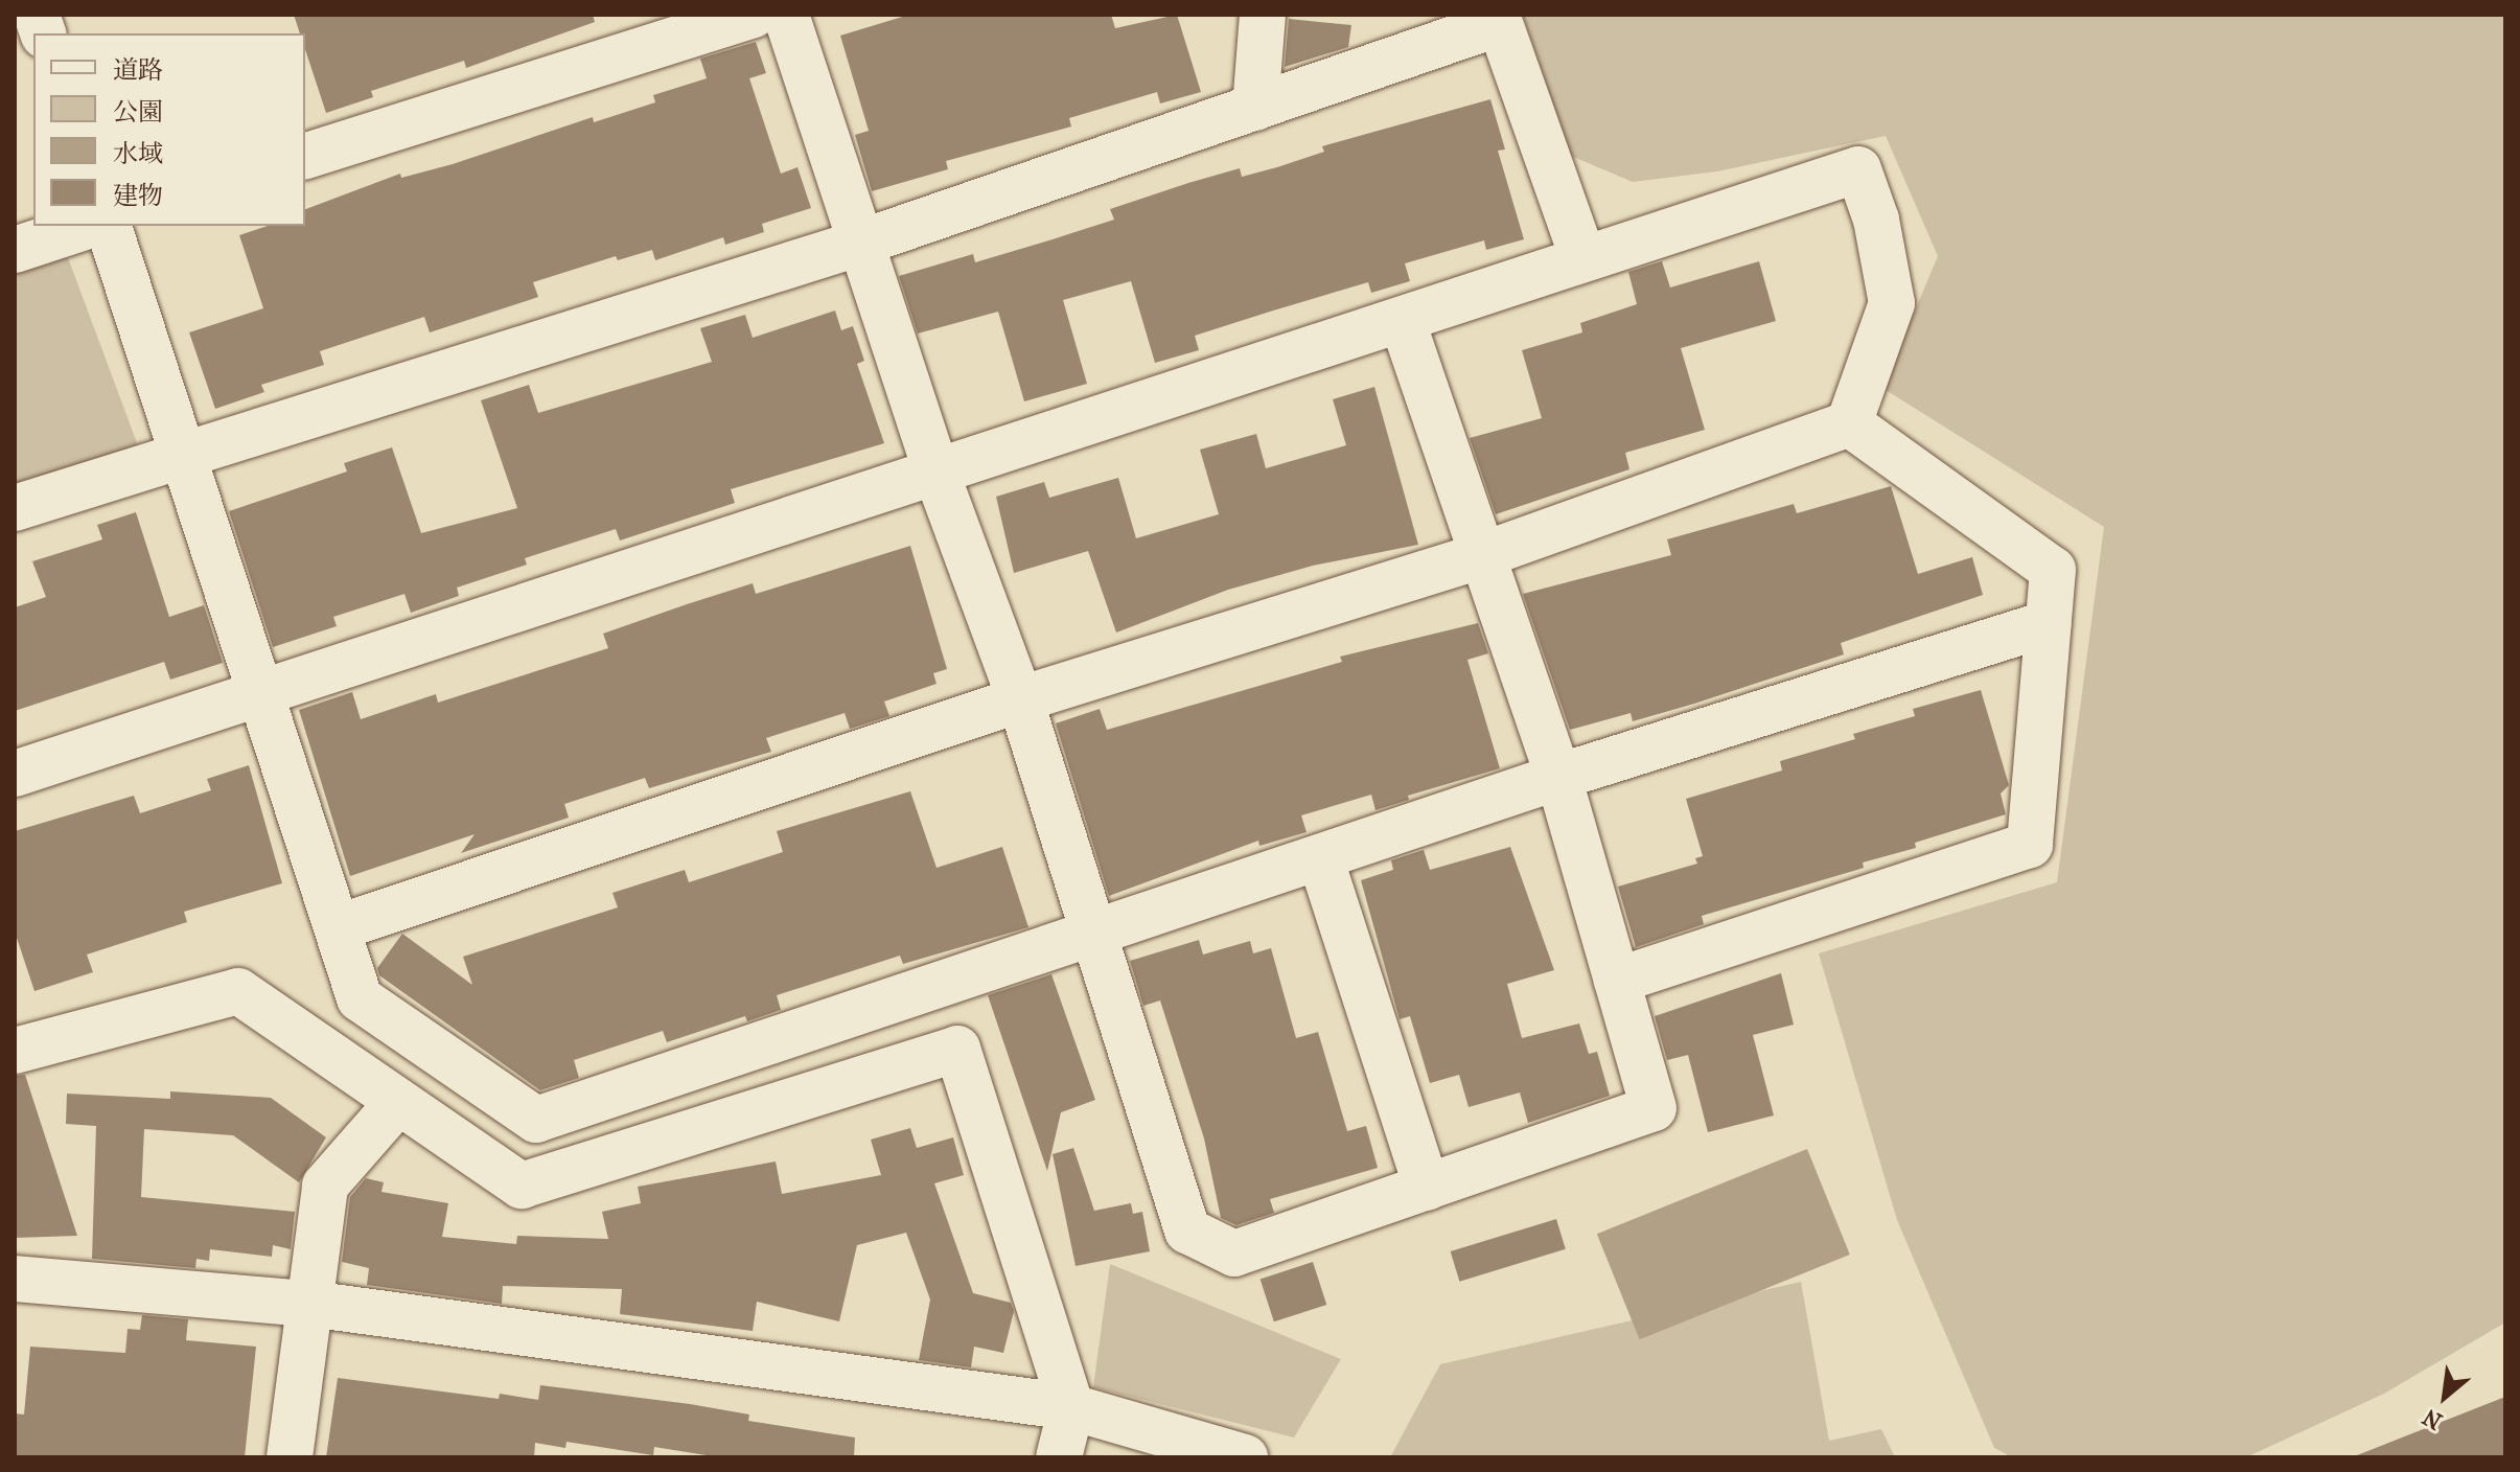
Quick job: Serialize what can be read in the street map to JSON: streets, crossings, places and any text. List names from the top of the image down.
{
  "legend": [
    "道路",
    "公園",
    "水域",
    "建物"
  ],
  "north": "bottom left"
}
